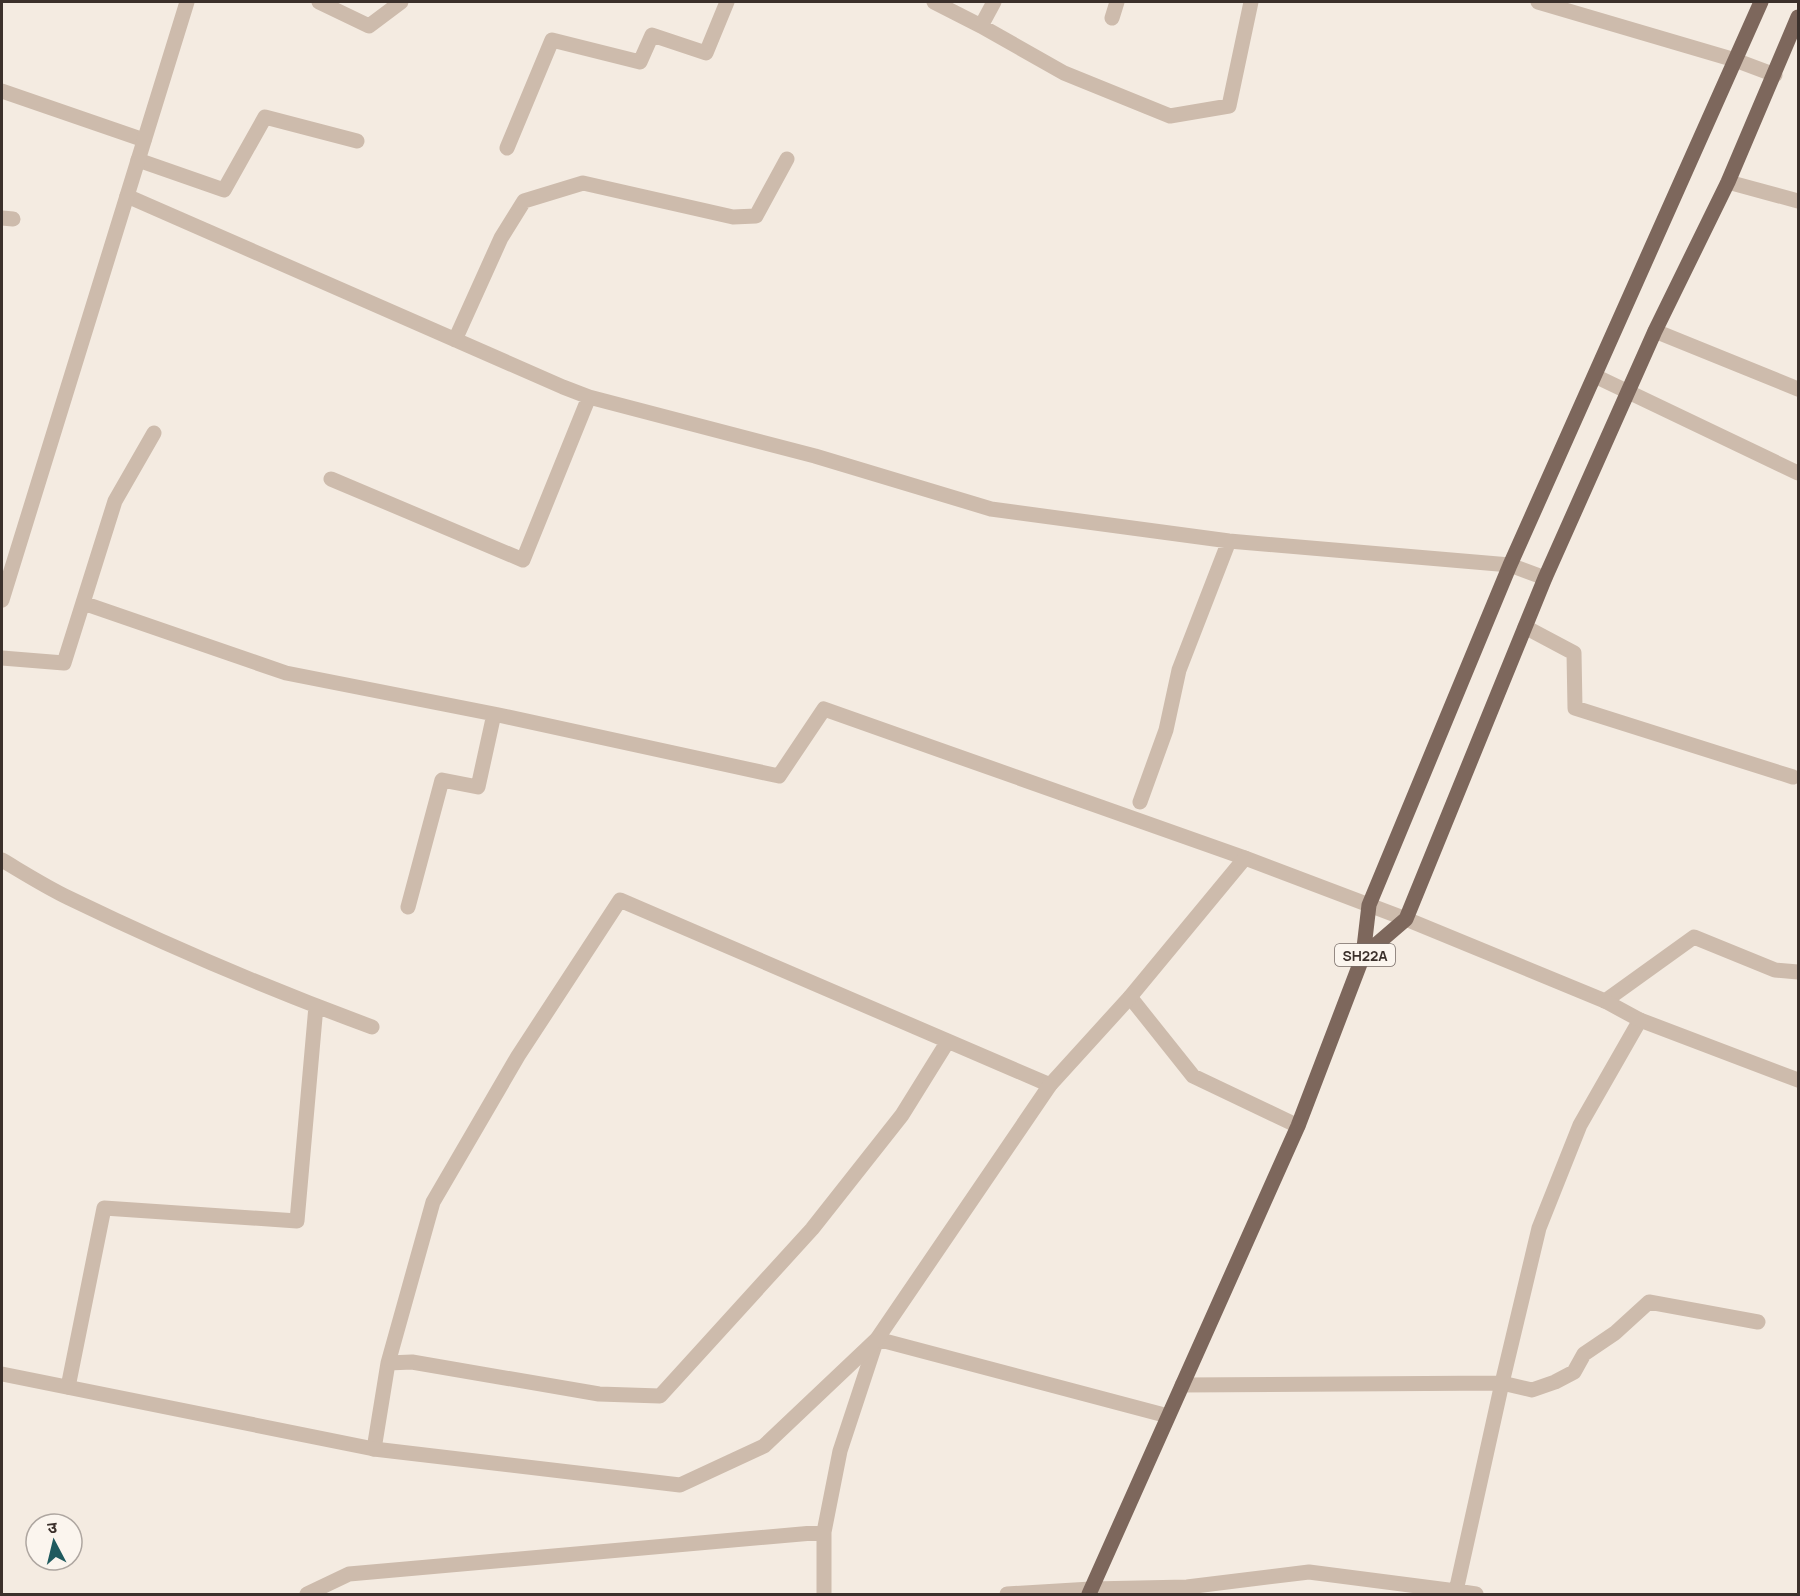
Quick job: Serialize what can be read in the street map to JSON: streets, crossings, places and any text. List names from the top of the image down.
{
  "streets": {
    "main road": ["SH22A"]
  },
  "north": "top"
}
